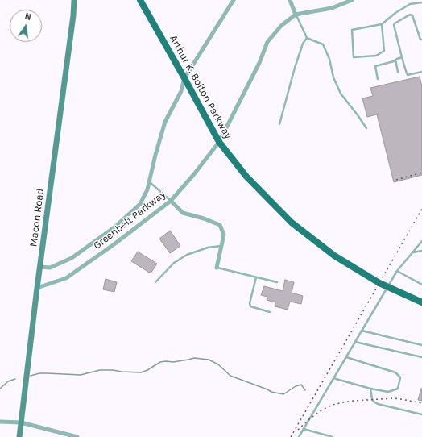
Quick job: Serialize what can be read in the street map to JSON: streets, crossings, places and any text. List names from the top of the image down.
{
  "streets": {
    "main road": ["Arthur K. Bolton Parkway", "Macon Road"],
    "street": ["Greenbelt Parkway"]
  },
  "crossings": [
    ["Arthur K. Bolton Parkway", "Greenbelt Parkway"],
    ["Macon Road", "Greenbelt Parkway"]
  ],
  "north": "top"
}
